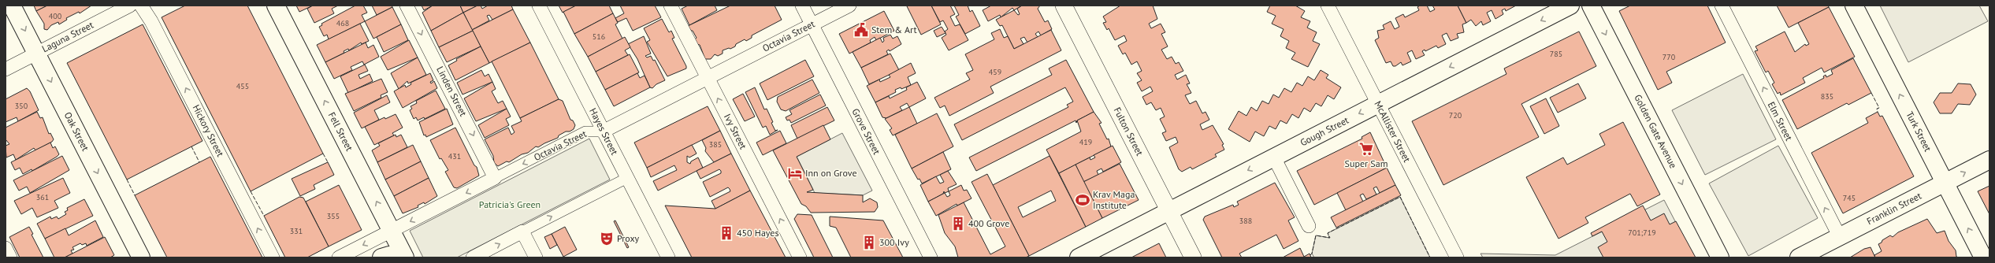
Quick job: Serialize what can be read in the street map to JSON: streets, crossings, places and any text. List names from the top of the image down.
{
  "streets": {
    "main road": [
      "Oak Street",
      "Fell Street",
      "Gough Street",
      "Golden Gate Avenue",
      "Turk Street",
      "Franklin Street"
    ],
    "street": [
      "Octavia Street",
      "Laguna Street",
      "Linden Street",
      "Elm Street",
      "Hickory Street",
      "Hayes Street",
      "Ivy Street",
      "Grove Street",
      "Fulton Street",
      "McAllister Street"
    ]
  },
  "crossings": [
    ["Octavia Street", "Linden Street"],
    ["Octavia Street", "Fell Street"],
    ["Octavia Street", "Hayes Street"],
    ["Octavia Street", "Ivy Street"],
    ["Octavia Street", "Grove Street"],
    ["Laguna Street", "Oak Street"],
    ["Elm Street", "Franklin Street"],
    ["Fulton Street", "Gough Street"],
    ["Gough Street", "McAllister Street"],
    ["Turk Street", "Franklin Street"]
  ],
  "one_way": [
    "Linden Street",
    "Elm Street",
    "Hickory Street",
    "Oak Street",
    "Fell Street",
    "Ivy Street",
    "Gough Street",
    "Golden Gate Avenue",
    "Turk Street"
  ],
  "parks": ["Patricia's Green"],
  "places": {
    "public building": ["Stem & Art"],
    "supermarket": ["Super Sam"],
    "hotel": ["Inn on Grove"],
    "sports": ["Krav Maga Institute"],
    "building": ["400 Grove", "450 Hayes", "300 Ivy"],
    "theatre": ["Proxy"]
  },
  "house_numbers": [
    "400",
    "468",
    "516",
    "785",
    "770",
    "459",
    "455",
    "835",
    "350",
    "720",
    "419",
    "385",
    "431",
    "361",
    "745",
    "355",
    "388",
    "331",
    "701;719"
  ]
}
